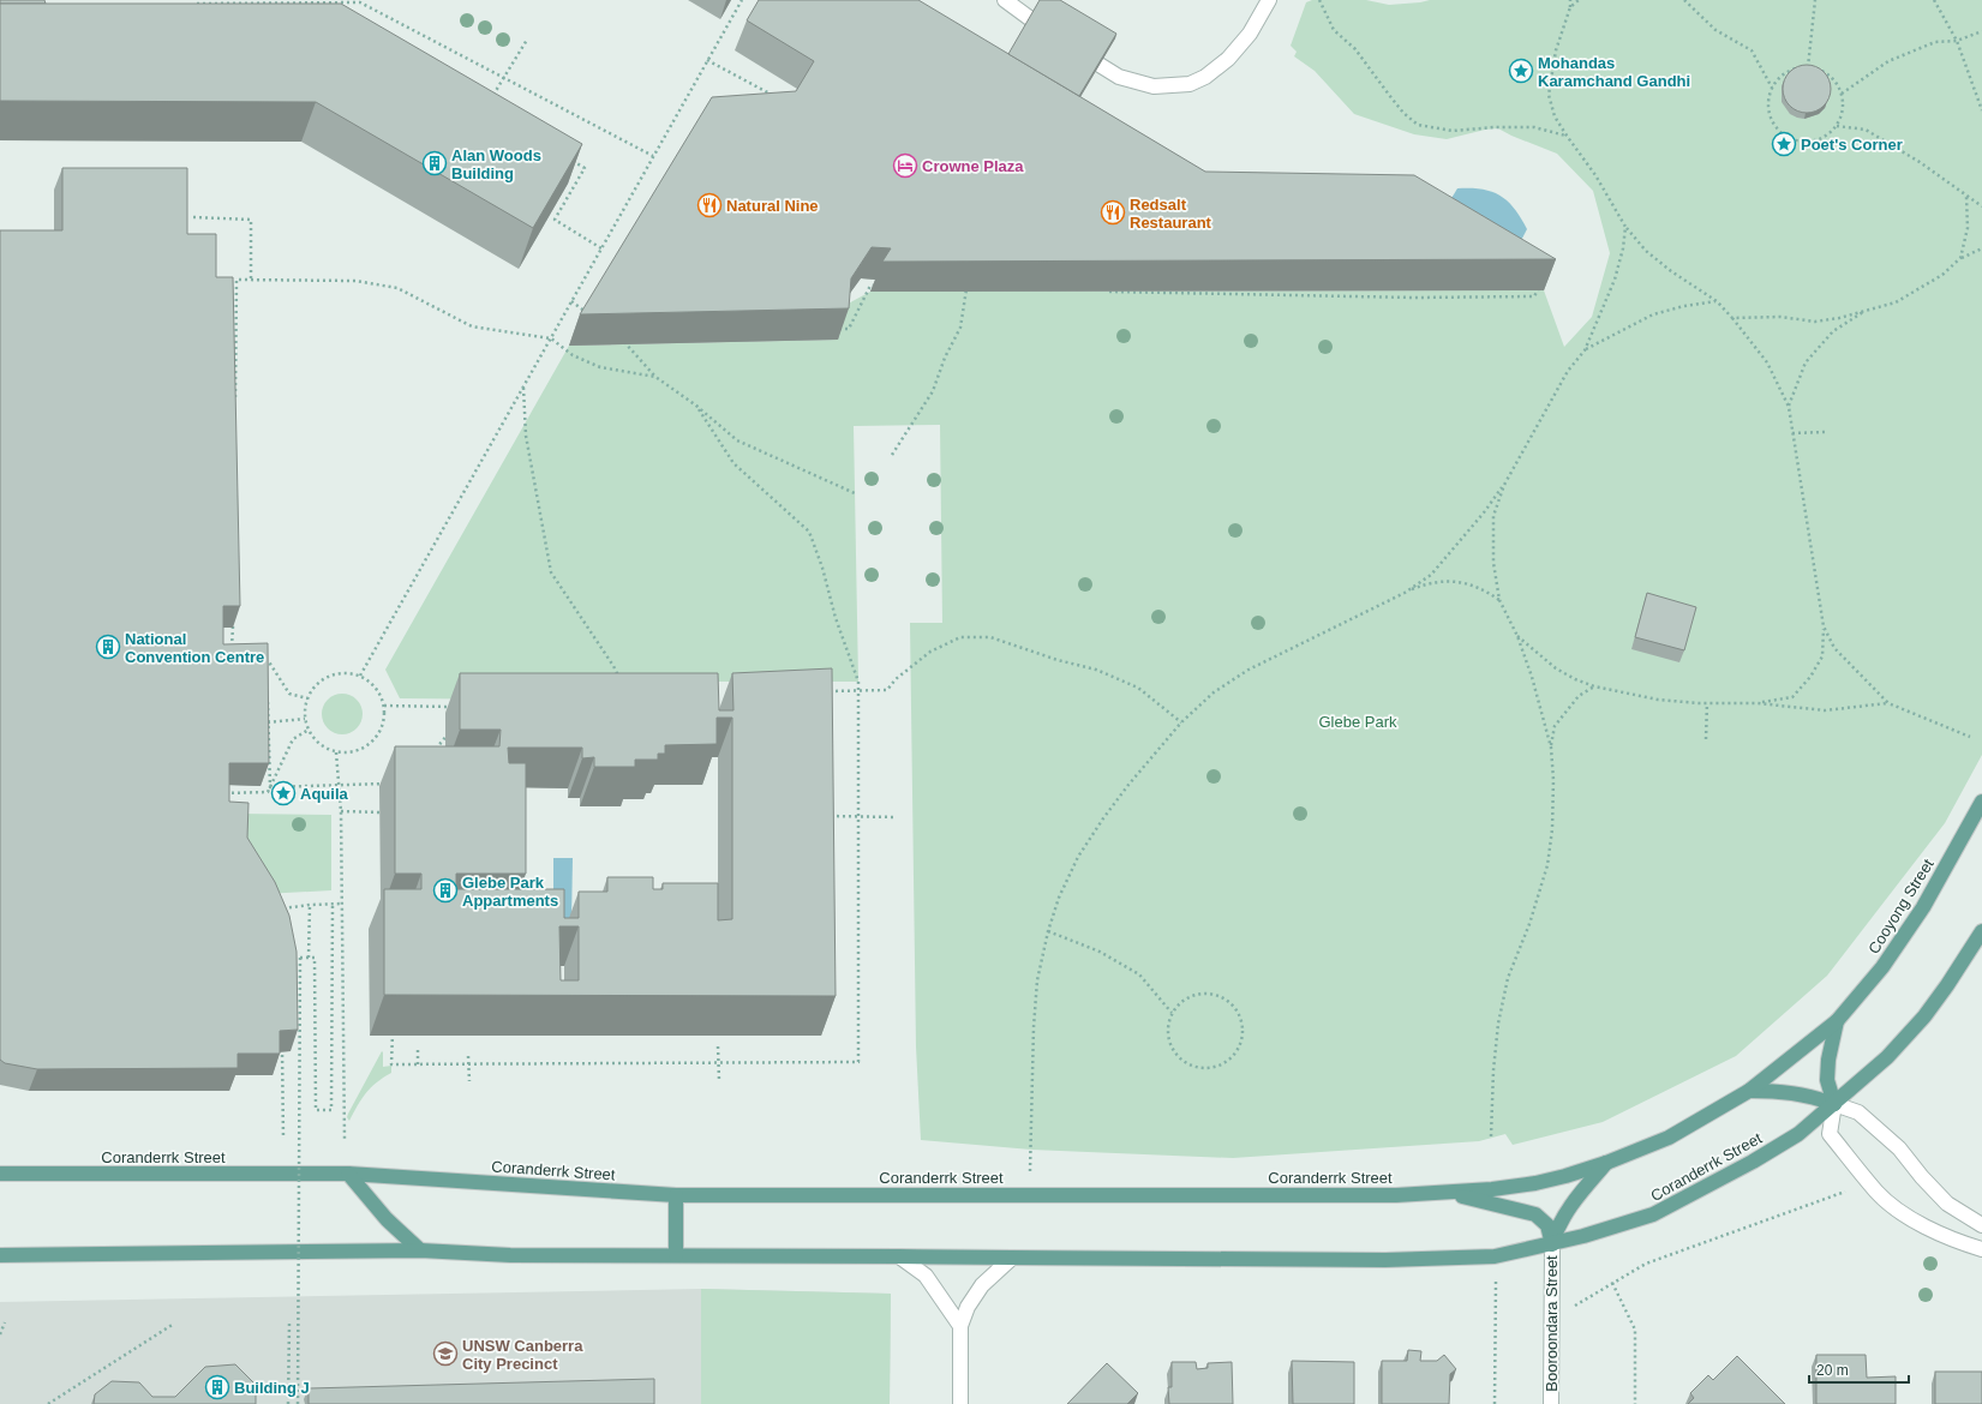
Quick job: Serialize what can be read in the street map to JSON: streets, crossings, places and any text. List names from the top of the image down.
{
  "streets": {
    "main road": ["Cooyong Street", "Coranderrk Street"],
    "street": ["Booroondara Street"]
  },
  "crossings": [
    ["Cooyong Street", "Coranderrk Street"],
    ["Coranderrk Street", "Booroondara Street"]
  ],
  "parks": ["Glebe Park"],
  "places": {
    "place": ["Mohandas Karamchand Gandhi", "Poet's Corner", "Aquila"],
    "building": [
      "Alan Woods Building",
      "National Convention Centre",
      "Glebe Park Appartments",
      "Building J"
    ],
    "hotel": ["Crowne Plaza"],
    "restaurant": ["Natural Nine", "Redsalt Restaurant"],
    "school or university": ["UNSW Canberra City Precinct"]
  },
  "scale_bar": "20 m"
}
